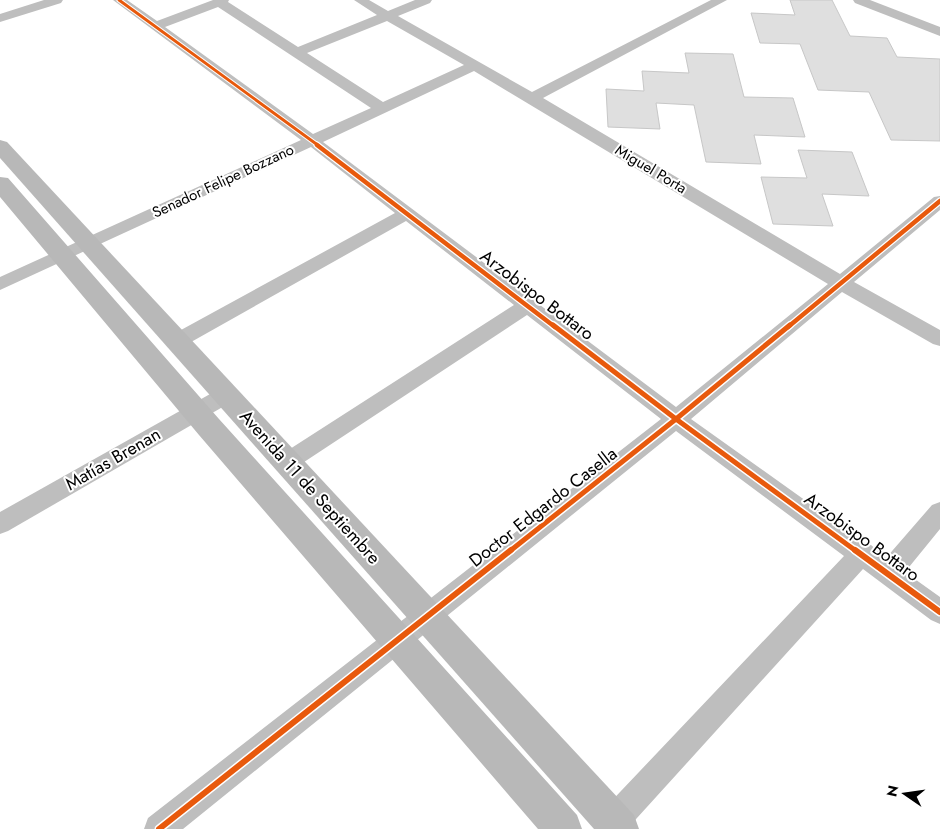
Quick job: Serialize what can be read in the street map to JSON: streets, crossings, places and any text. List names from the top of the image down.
{
  "streets": {
    "main road": ["Avenida 11 de Septiembre"],
    "street": [
      "Miguel Porta",
      "Senador Felipe Bozzano",
      "Arzobispo Bottaro",
      "Matías Brenan",
      "Doctor Edgardo Casella"
    ]
  },
  "crossings": [
    ["Miguel Porta", "Senador Felipe Bozzano"],
    ["Miguel Porta", "Doctor Edgardo Casella"],
    ["Senador Felipe Bozzano", "Arzobispo Bottaro"],
    ["Senador Felipe Bozzano", "Avenida 11 de Septiembre"],
    ["Arzobispo Bottaro", "Doctor Edgardo Casella"],
    ["Matías Brenan", "Avenida 11 de Septiembre"],
    ["Avenida 11 de Septiembre", "Doctor Edgardo Casella"]
  ],
  "north": "left"
}
